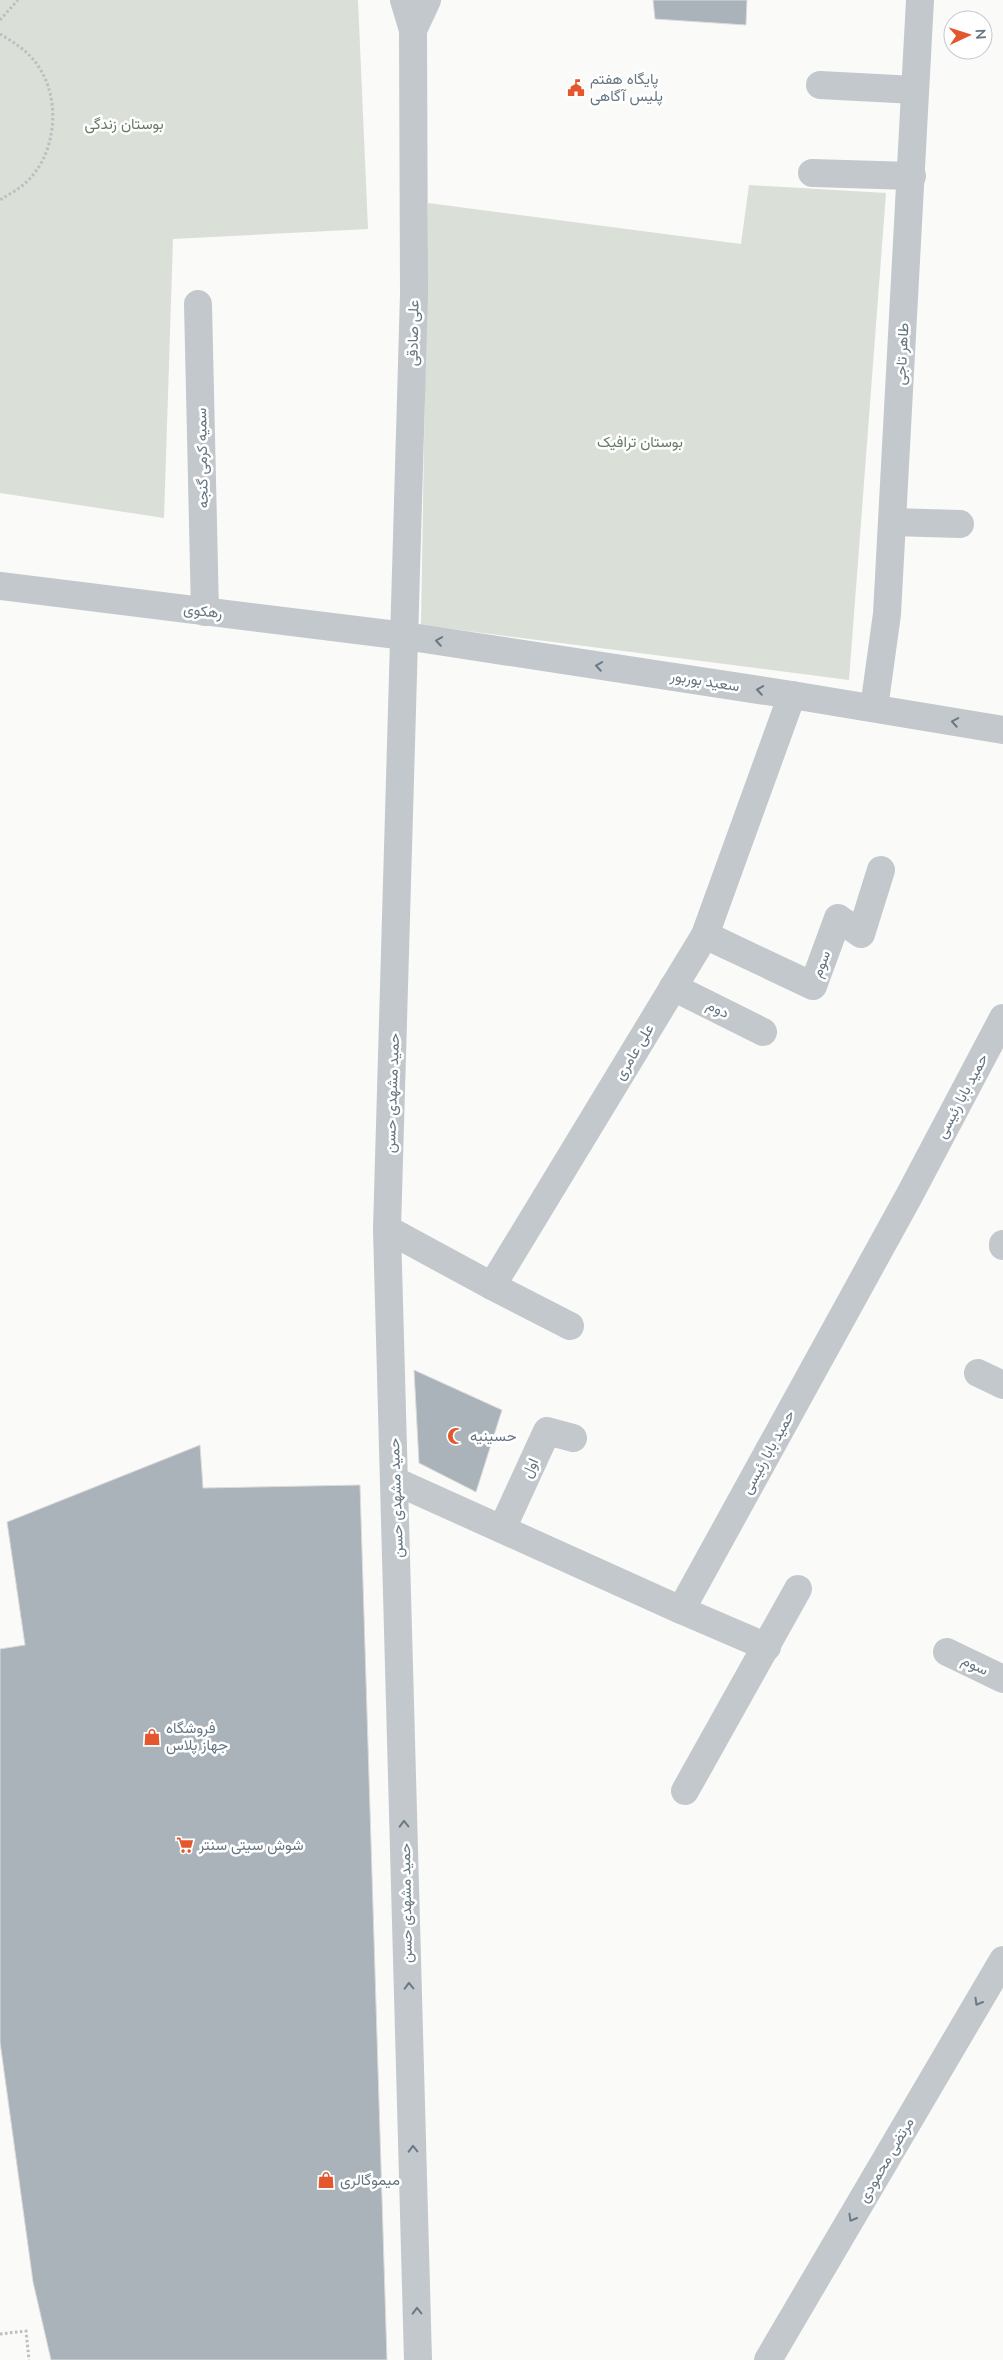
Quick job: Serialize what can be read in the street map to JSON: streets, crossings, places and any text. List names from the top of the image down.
{
  "streets": {
    "street": [
      "علی صادقی",
      "طاهر تاجی",
      "سمیه کرمی گنجه",
      "رهکوی",
      "سعید بوربور",
      "سوم",
      "دوم",
      "علی عامری",
      "حمید مشهدی حسن",
      "حمید بابا رئیسی",
      "اول",
      "مرتضی محمودی"
    ]
  },
  "crossings": [
    ["علی صادقی", "رهکوی"],
    ["علی صادقی", "سعید بوربور"],
    ["علی صادقی", "حمید مشهدی حسن"],
    ["طاهر تاجی", "سعید بوربور"],
    ["سمیه کرمی گنجه", "رهکوی"],
    ["رهکوی", "سعید بوربور"],
    ["رهکوی", "حمید مشهدی حسن"],
    ["سعید بوربور", "علی عامری"],
    ["سعید بوربور", "حمید مشهدی حسن"],
    ["سوم", "علی عامری"],
    ["دوم", "علی عامری"]
  ],
  "one_way": ["سعید بوربور", "حمید مشهدی حسن", "مرتضی محمودی"],
  "parks": ["بوستان زندگی", "بوستان ترافیک"],
  "places": {
    "public building": ["پایگاه هفتم پلیس آگاهی"],
    "mosque": ["حسینیه"],
    "shop": ["فروشگاه جهاز پلاس", "میموگالری"],
    "supermarket": ["شوش سیتی سنتر"]
  },
  "north": "right"
}
